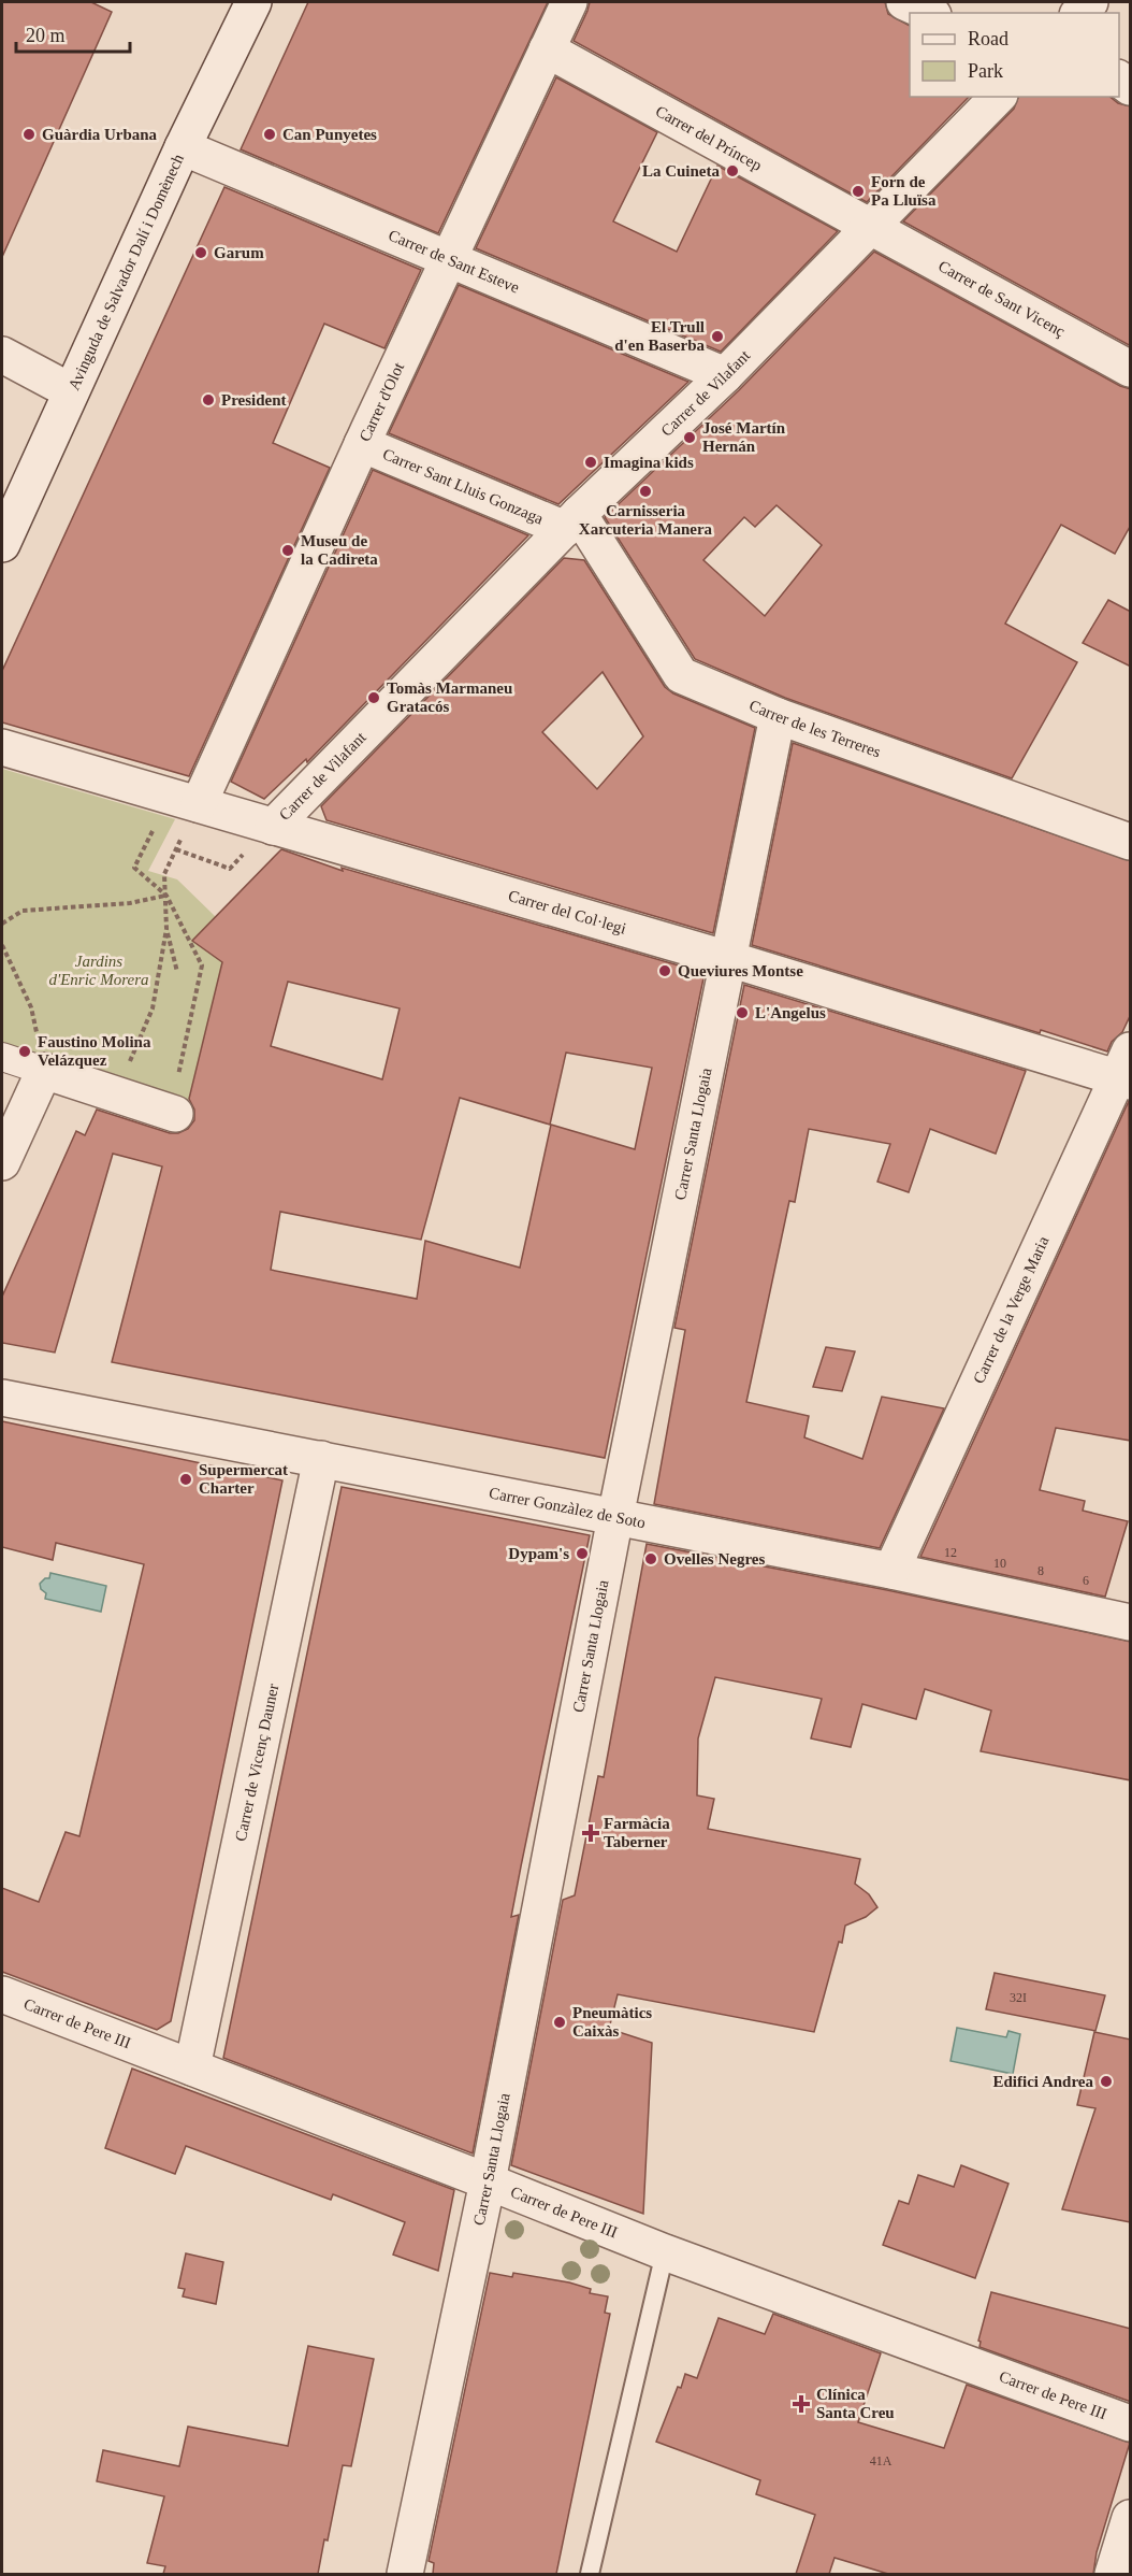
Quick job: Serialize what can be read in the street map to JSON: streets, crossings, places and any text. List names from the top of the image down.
{
  "streets": {
    "street": [
      "Carrer del Príncep",
      "Carrer de Sant Esteve",
      "Avinguda de Salvador Dalí i Domènech",
      "Carrer de Sant Vicenç",
      "Carrer de Vilafant",
      "Carrer d'Olot",
      "Carrer Sant Lluis Gonzaga",
      "Carrer de les Terreres",
      "Carrer del Col·legi",
      "Carrer Santa Llogaia",
      "Carrer de la Verge Maria",
      "Carrer Gonzàlez de Soto",
      "Carrer de Vicenç Dauner",
      "Carrer de Pere III"
    ]
  },
  "crossings": [
    ["Carrer del Príncep", "Carrer de Sant Vicenç"],
    ["Carrer del Príncep", "Carrer de Vilafant"],
    ["Carrer del Príncep", "Carrer d'Olot"],
    ["Carrer de Sant Esteve", "Avinguda de Salvador Dalí i Domènech"],
    ["Carrer de Sant Esteve", "Carrer de Vilafant"],
    ["Carrer de Sant Esteve", "Carrer d'Olot"],
    ["Carrer de Sant Vicenç", "Carrer de Vilafant"],
    ["Carrer de Vilafant", "Carrer Sant Lluis Gonzaga"],
    ["Carrer de Vilafant", "Carrer de les Terreres"],
    ["Carrer de Vilafant", "Carrer del Col·legi"],
    ["Carrer d'Olot", "Carrer Sant Lluis Gonzaga"],
    ["Carrer d'Olot", "Carrer del Col·legi"],
    ["Carrer Sant Lluis Gonzaga", "Carrer de les Terreres"],
    ["Carrer de les Terreres", "Carrer Santa Llogaia"],
    ["Carrer del Col·legi", "Carrer Santa Llogaia"],
    ["Carrer del Col·legi", "Carrer de la Verge Maria"],
    ["Carrer Santa Llogaia", "Carrer Gonzàlez de Soto"],
    ["Carrer Santa Llogaia", "Carrer de Pere III"],
    ["Carrer de la Verge Maria", "Carrer Gonzàlez de Soto"],
    ["Carrer Gonzàlez de Soto", "Carrer de Vicenç Dauner"],
    ["Carrer de Vicenç Dauner", "Carrer de Pere III"]
  ],
  "parks": ["Jardins d'Enric Morera"],
  "places": {
    "other": [
      "Guàrdia Urbana",
      "Can Punyetes",
      "La Cuineta",
      "Forn de Pa Lluïsa",
      "Garum",
      "El Trull d'en Baserba",
      "President",
      "José Martín Hernán",
      "Imagina kids",
      "Carnisseria Xarcuteria Manera",
      "Museu de la Cadireta",
      "Tomàs Marmaneu Gratacós",
      "Queviures Montse",
      "L'Angelus",
      "Faustino Molina Velázquez",
      "Supermercat Charter",
      "Dypam's",
      "Ovelles Negres",
      "Pneumàtics Caixàs",
      "Edifici Andrea"
    ],
    "health": ["Farmàcia Taberner", "Clínica Santa Creu"]
  },
  "house_numbers": [
    "12",
    "10",
    "8",
    "6",
    "32I",
    "41A"
  ],
  "legend": ["Road", "Park"],
  "scale_bar": "20 m"
}
